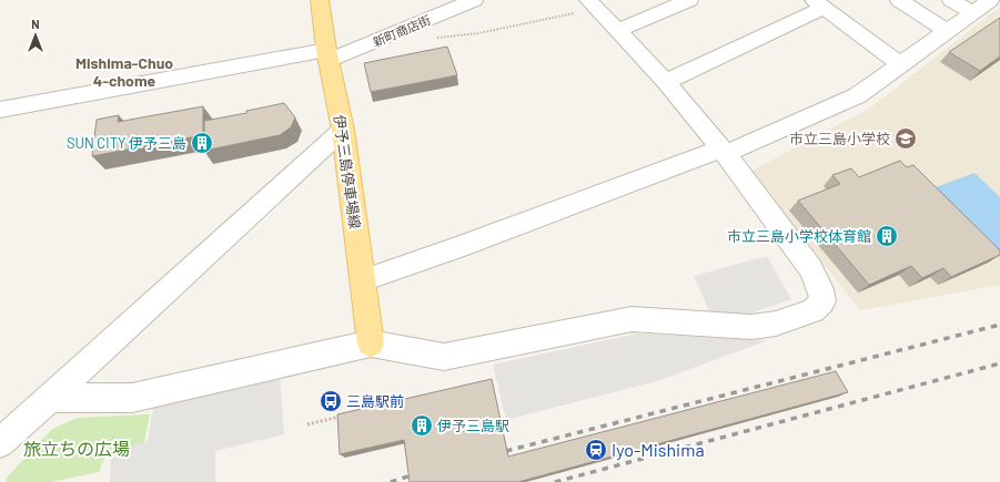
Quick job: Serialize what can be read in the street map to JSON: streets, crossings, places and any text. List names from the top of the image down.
{
  "streets": {
    "main road": ["伊予三島停車場線"],
    "street": ["新町商店街"]
  },
  "crossings": [
    ["新町商店街", "伊予三島停車場線"]
  ],
  "districts": ["Mishima-Chuo 4-chome"],
  "parks": ["旅立ちの広場"],
  "places": {
    "school or university": ["市立三島小学校"],
    "building": ["SUN CITY 伊予三島", "市立三島小学校体育館", "伊予三島駅"],
    "bus stop": ["三島駅前"],
    "station": ["Iyo-Mishima"]
  },
  "north": "top"
}
